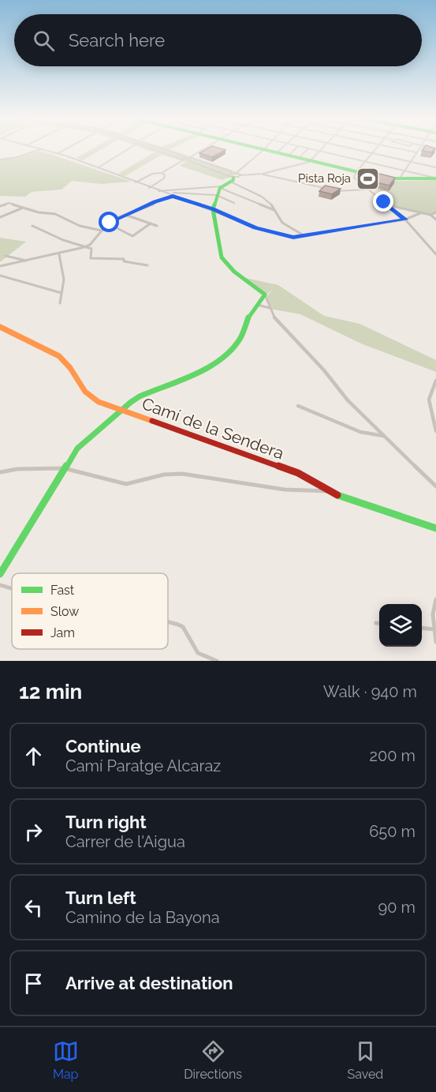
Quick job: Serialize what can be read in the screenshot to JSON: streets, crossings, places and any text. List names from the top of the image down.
{
  "streets": {
    "street": ["Camí de la Sendera"]
  },
  "places": {
    "sports": ["Pista Roja"]
  },
  "legend": ["Fast", "Slow", "Jam"],
  "page": {
    "search": "Search here",
    "heading": ["12 min", "Walk · 940 m"],
    "list": [
      ["Continue", "Camí Paratge Alcaraz", "200 m"],
      ["Turn right", "Carrer de l'Aigua", "650 m"],
      ["Turn left", "Camino de la Bayona", "90 m"],
      "Arrive at destination"
    ],
    "nav": ["Map", "Directions", "Saved"]
  }
}
